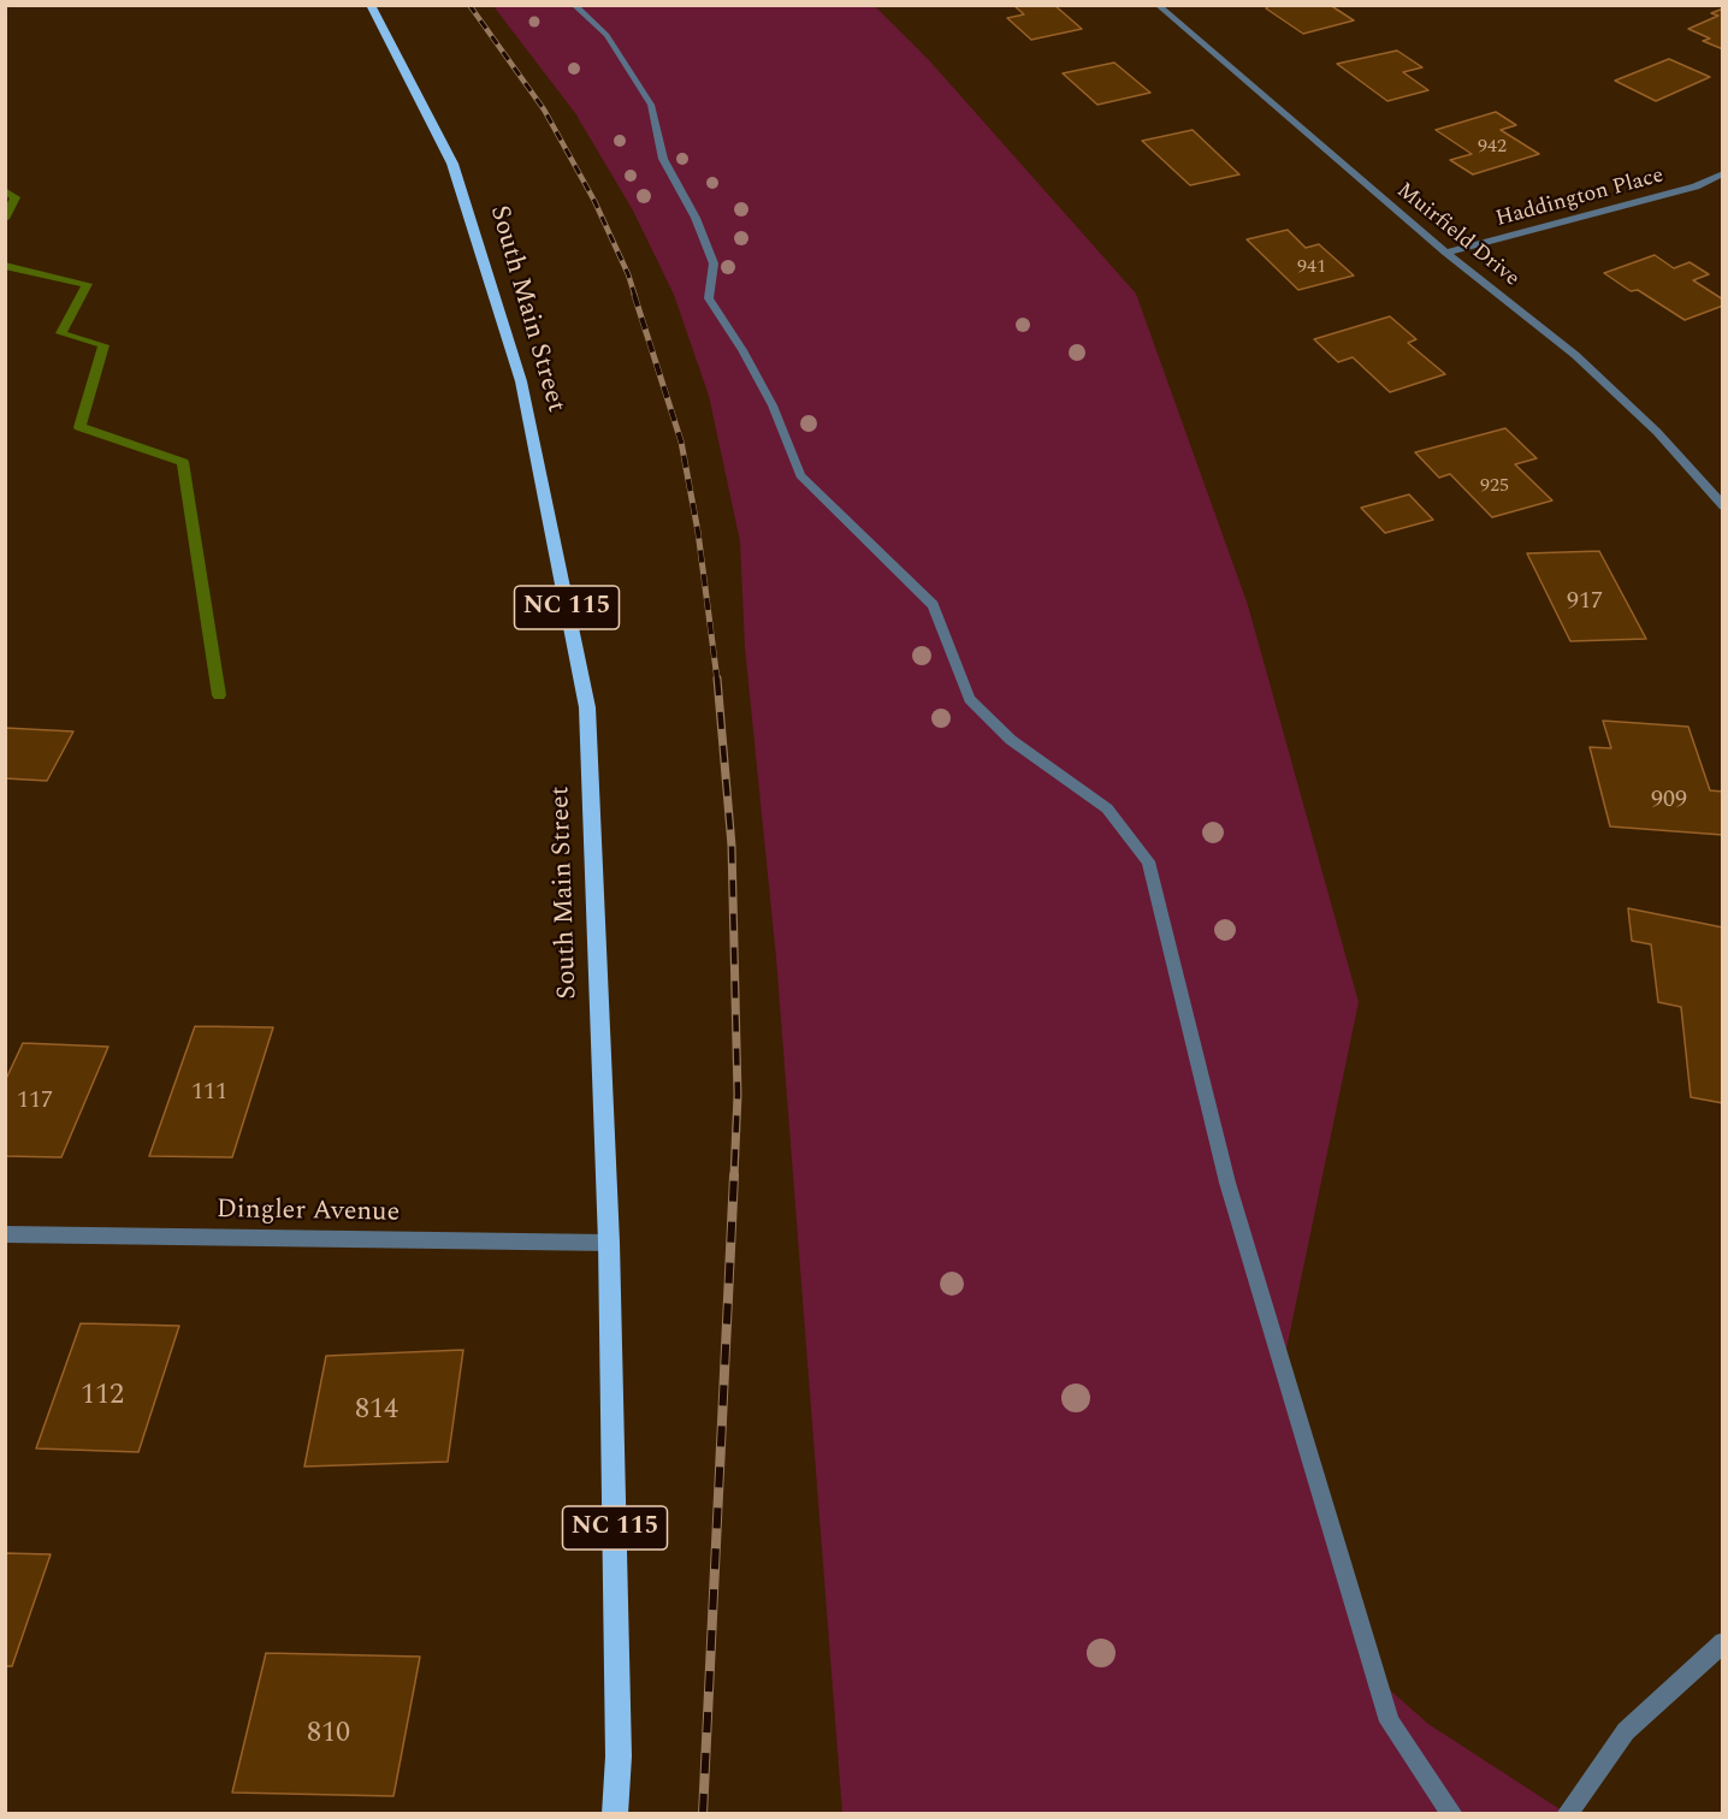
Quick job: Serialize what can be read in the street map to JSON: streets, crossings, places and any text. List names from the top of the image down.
{
  "streets": {
    "main road": ["South Main Street", "NC 115"],
    "street": ["Haddington Place", "Muirfield Drive", "Dingler Avenue"]
  },
  "crossings": [
    ["Haddington Place", "Muirfield Drive"],
    ["South Main Street", "Dingler Avenue"]
  ],
  "house_numbers": [
    "942",
    "941",
    "925",
    "917",
    "909",
    "111",
    "117",
    "112",
    "814",
    "810"
  ]
}
